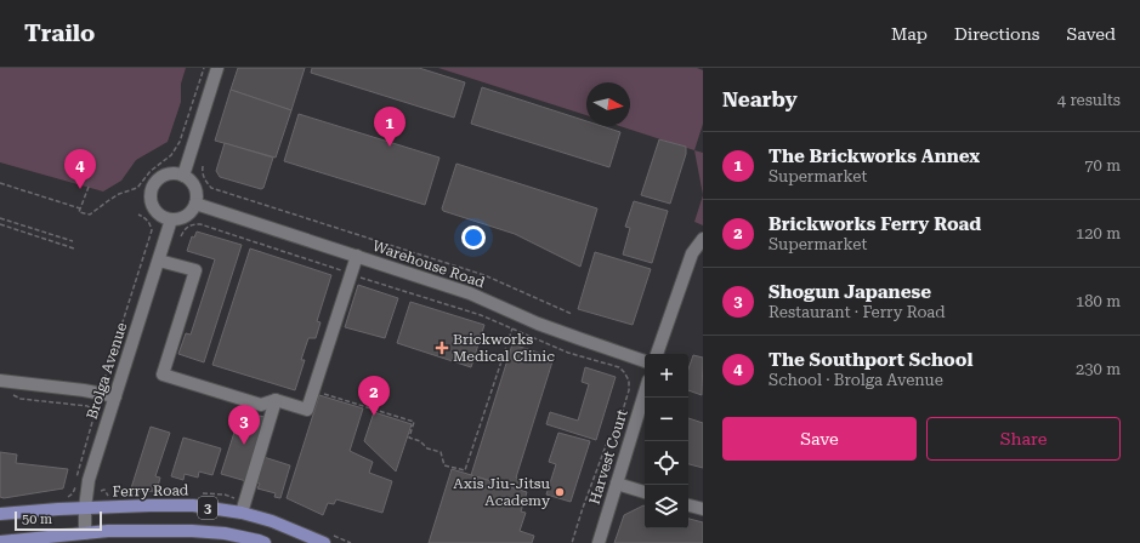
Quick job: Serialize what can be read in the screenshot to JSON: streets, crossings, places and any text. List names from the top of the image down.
{
  "streets": {
    "main road": ["Ferry Road", "3"],
    "street": ["Warehouse Road", "Brolga Avenue", "Harvest Court"]
  },
  "crossings": [
    ["Warehouse Road", "Brolga Avenue"],
    ["Brolga Avenue", "Ferry Road"],
    ["Brolga Avenue", "3"]
  ],
  "places": {
    "health": ["Brickworks Medical Clinic"],
    "other": ["Axis Jiu-Jitsu Academy"]
  },
  "scale_bar": "50 m",
  "north": "right",
  "page": {
    "header": "Trailo",
    "nav": ["Map", "Directions", "Saved"],
    "heading": ["Nearby", "4 results"],
    "pins": [
      "1",
      "4",
      "2",
      "3"
    ],
    "list": [
      {
        "mark": "1",
        "name": "The Brickworks Annex",
        "note": "Supermarket",
        "value": "70 m"
      },
      {
        "mark": "2",
        "name": "Brickworks Ferry Road",
        "note": "Supermarket",
        "value": "120 m"
      },
      {
        "mark": "3",
        "name": "Shogun Japanese",
        "note": "Restaurant · Ferry Road",
        "value": "180 m"
      },
      {
        "mark": "4",
        "name": "The Southport School",
        "note": "School · Brolga Avenue",
        "value": "230 m"
      }
    ],
    "map_buttons": ["+", "−"],
    "buttons": ["Save", "Share"],
    "scale": "50 m"
  }
}
